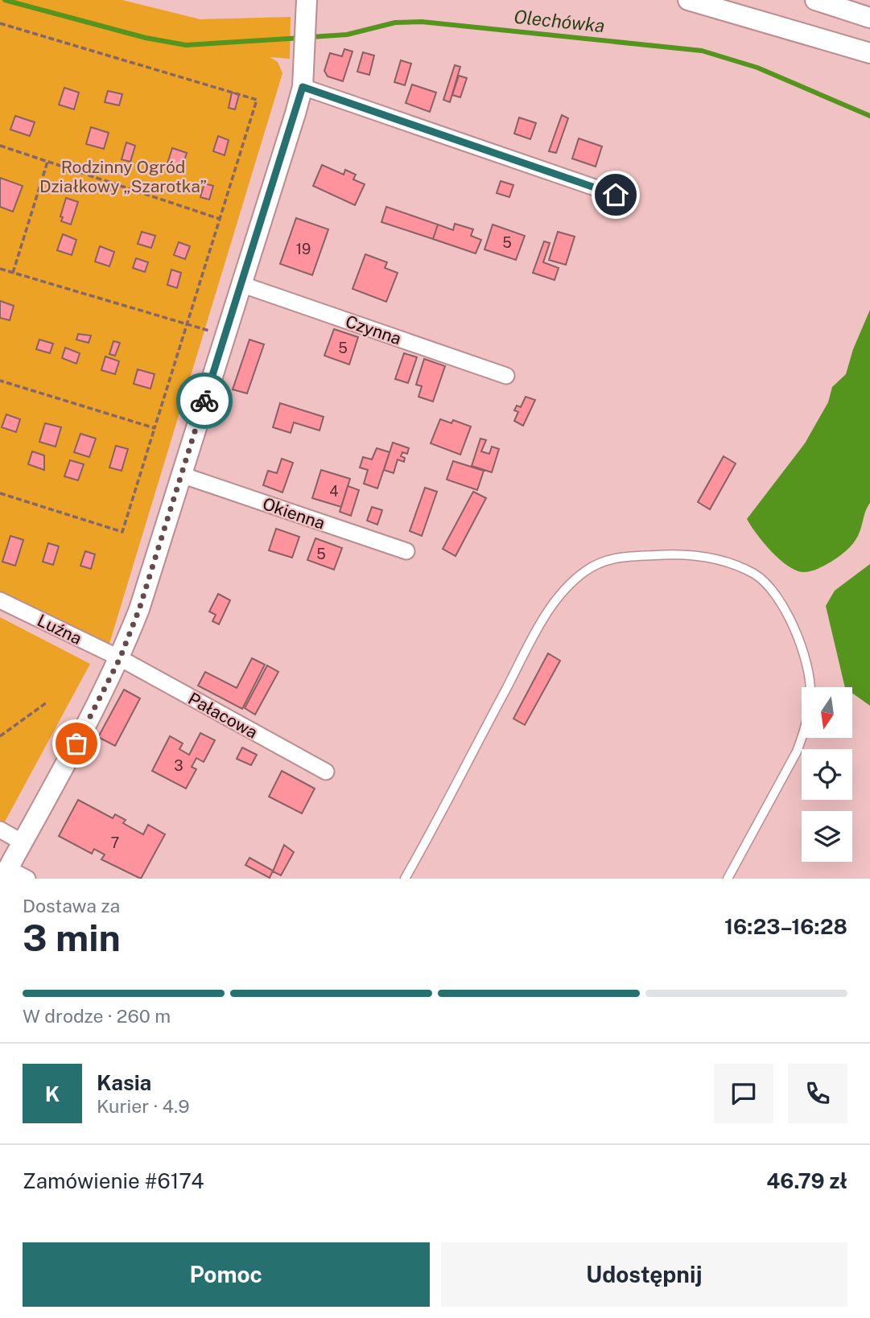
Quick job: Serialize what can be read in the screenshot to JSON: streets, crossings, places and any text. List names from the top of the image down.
{
  "streets": {
    "street": [
      "Czynna",
      "Okienna",
      "Luźna",
      "Pałacowa"
    ]
  },
  "crossings": [
    ["Luźna", "Pałacowa"]
  ],
  "water": ["Olechówka"],
  "parks": ["Rodzinny Ogród Działkowy „Szarotka”"],
  "house_numbers": [
    "5",
    "19",
    "5",
    "4",
    "5",
    "3",
    "7"
  ],
  "north": "bottom",
  "page": {
    "heading": ["3 min", "Dostawa za", "16:23–16:28"],
    "panel": [
      "Kasia",
      "Kurier · 4.9",
      "Zamówienie #6174",
      "46.79 zł"
    ],
    "bar": "W drodze · 260 m",
    "round": "K",
    "buttons": ["Pomoc", "Udostępnij"]
  }
}
